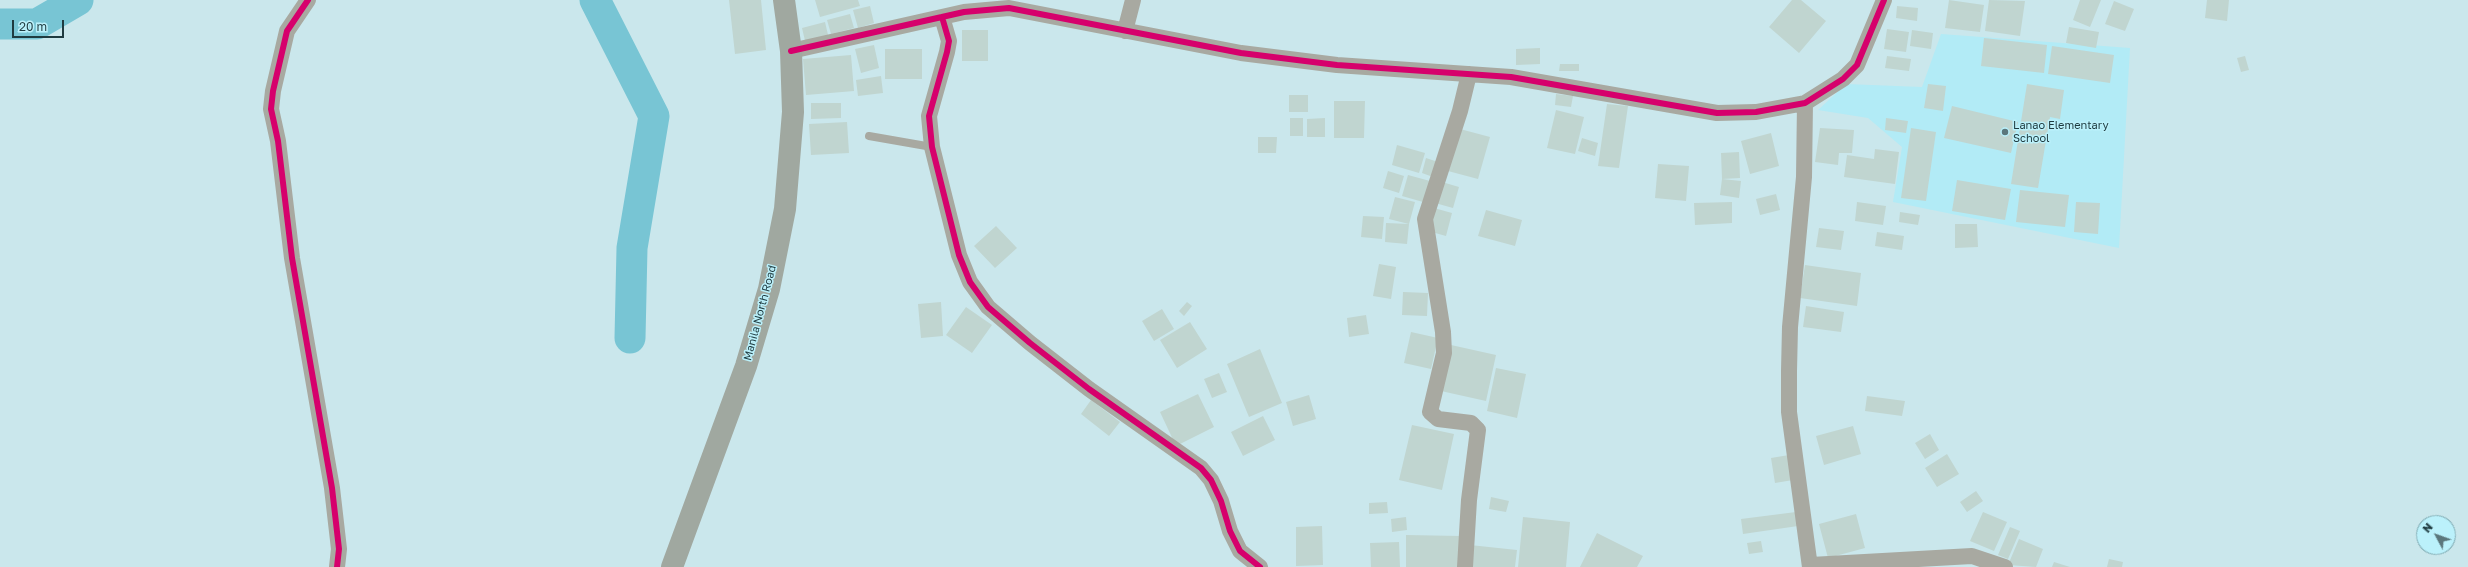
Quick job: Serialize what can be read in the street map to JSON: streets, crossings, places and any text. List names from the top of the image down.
{
  "streets": {
    "highway": ["Manila North Road"]
  },
  "places": ["Lanao Elementary School"],
  "scale_bar": "20 m",
  "north": "top left"
}
